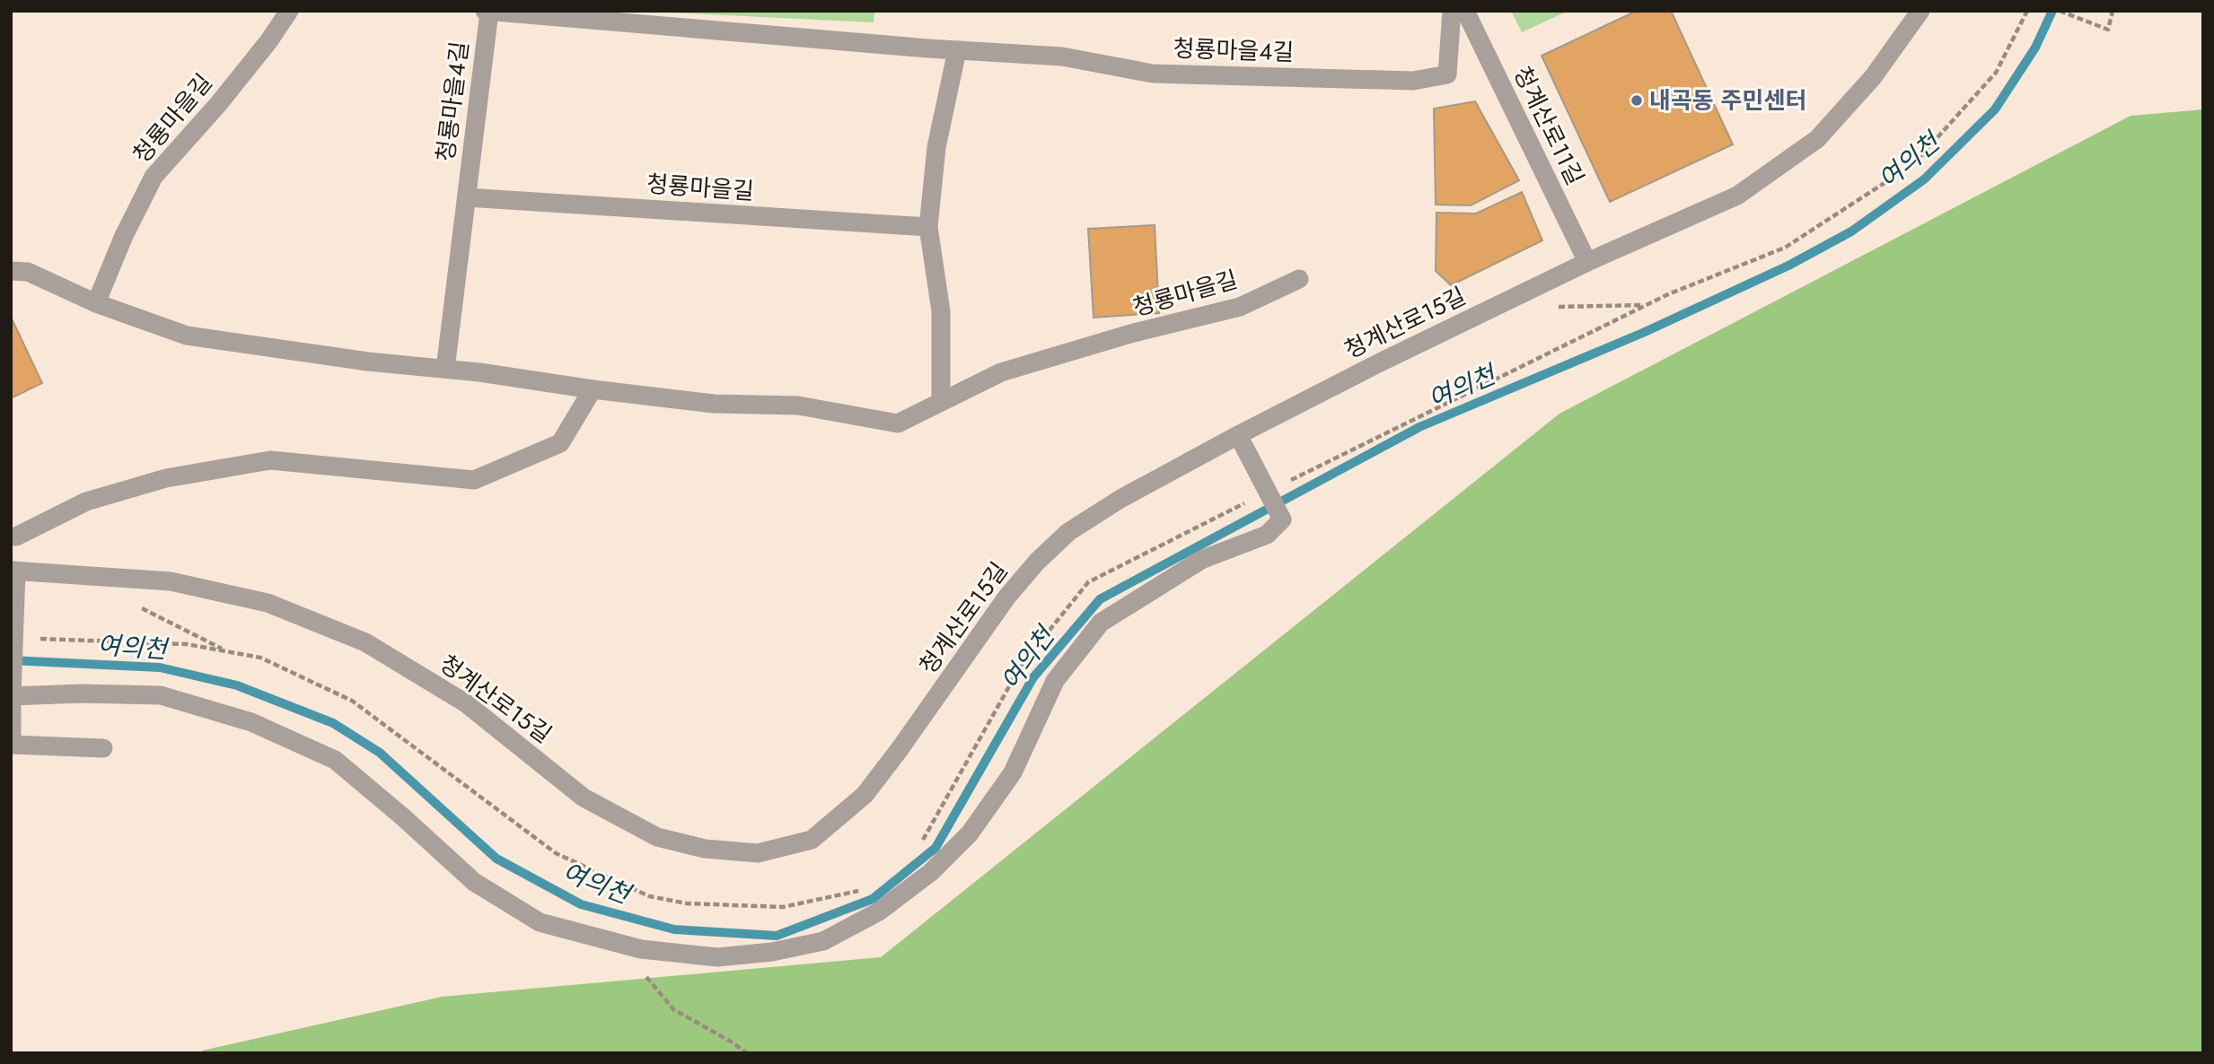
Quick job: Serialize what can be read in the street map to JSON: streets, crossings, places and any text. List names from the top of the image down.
{
  "streets": {
    "street": [
      "청룡마을4길",
      "청룡마을길",
      "청계산로11길",
      "청계산로15길"
    ]
  },
  "crossings": [
    ["청룡마을4길", "청룡마을길"],
    ["청계산로11길", "청계산로15길"]
  ],
  "water": ["여의천"],
  "places": ["내곡동 주민센터"]
}
